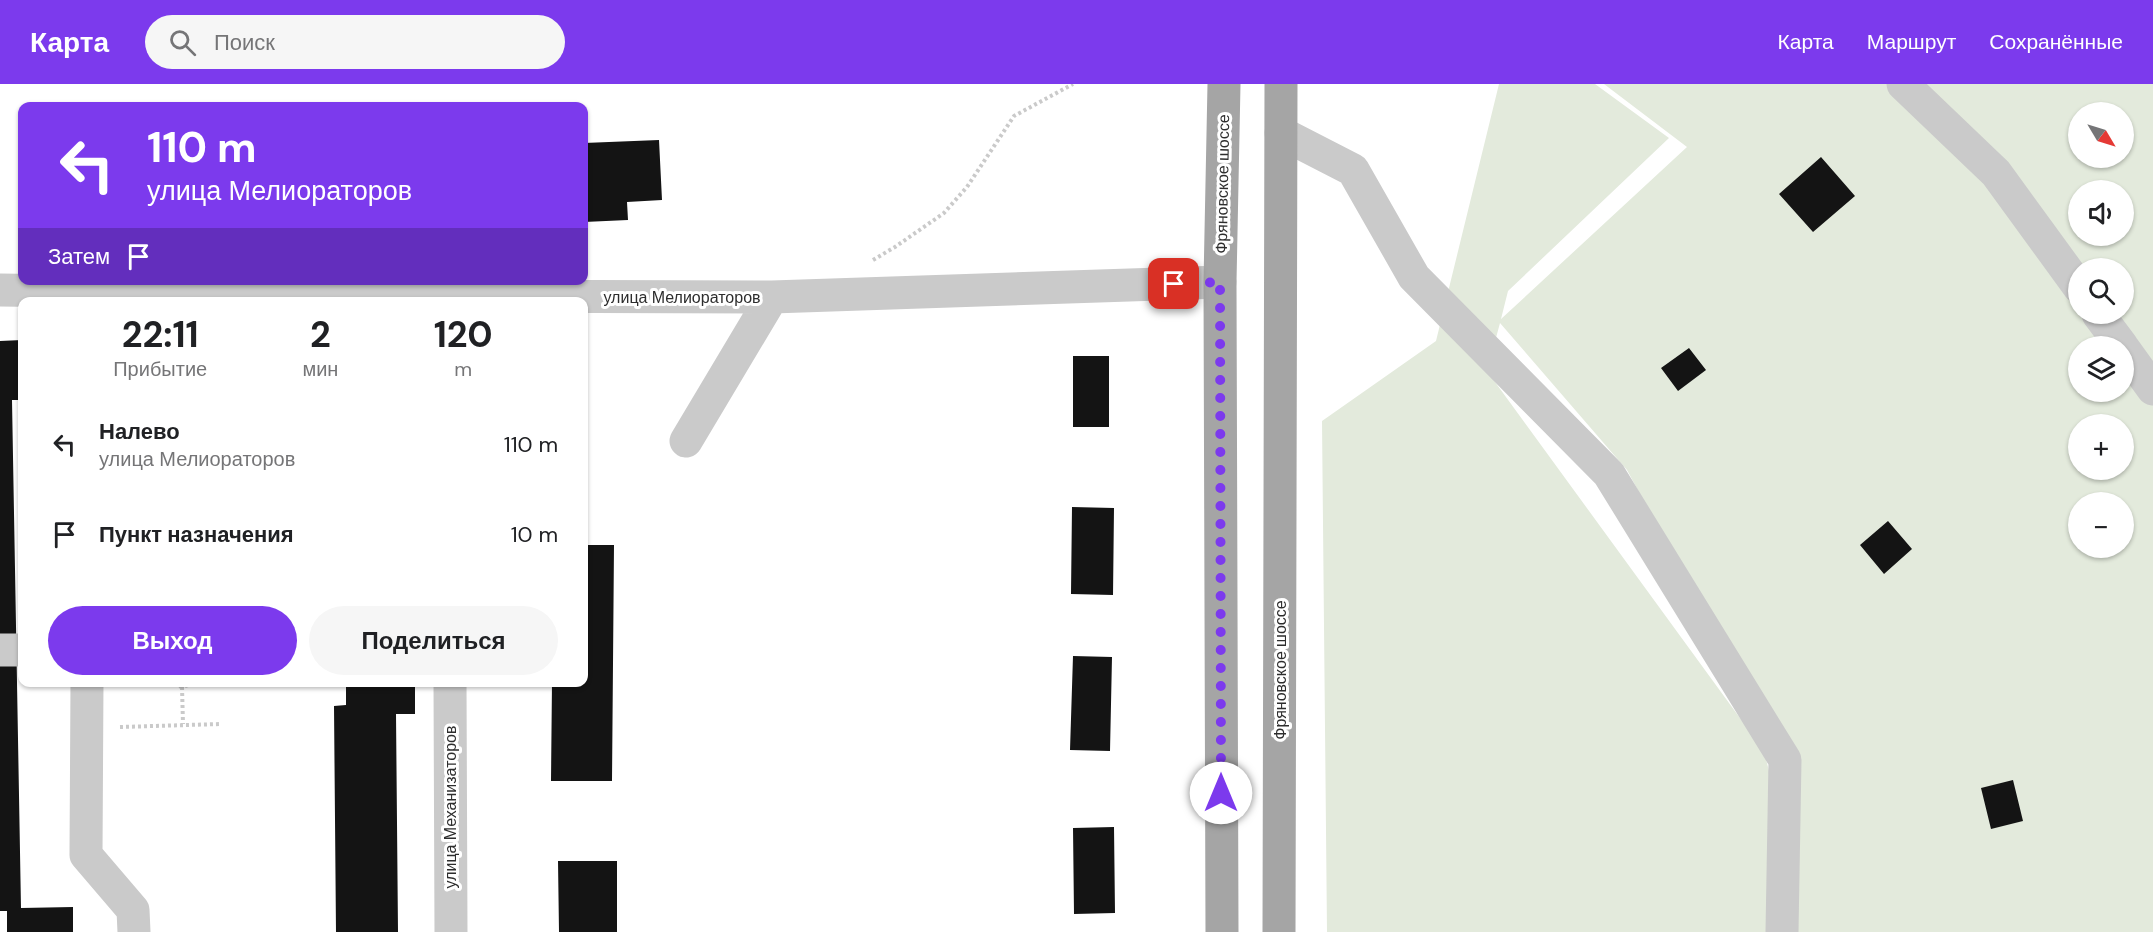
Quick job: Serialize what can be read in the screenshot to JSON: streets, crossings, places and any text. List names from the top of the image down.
{
  "streets": {
    "main road": ["Фряновское шоссе"],
    "street": ["улица Мелиораторов", "улица Механизаторов"]
  },
  "crossings": [
    ["Фряновское шоссе", "улица Мелиораторов"]
  ],
  "north": "bottom right",
  "page": {
    "header": "Карта",
    "search": "Поиск",
    "nav": ["Карта", "Маршрут", "Сохранённые"],
    "map_buttons": ["+", "−"],
    "turn": ["110 m", "улица Мелиораторов"],
    "then": "Затем",
    "eta": [
      "22:11",
      "Прибытие",
      "2",
      "мин",
      "120",
      "m"
    ],
    "list": [
      {
        "name": "Налево",
        "note": "улица Мелиораторов",
        "value": "110 m"
      },
      {
        "name": "Пункт назначения",
        "value": "10 m"
      }
    ],
    "buttons": ["Выход", "Поделиться"]
  }
}
